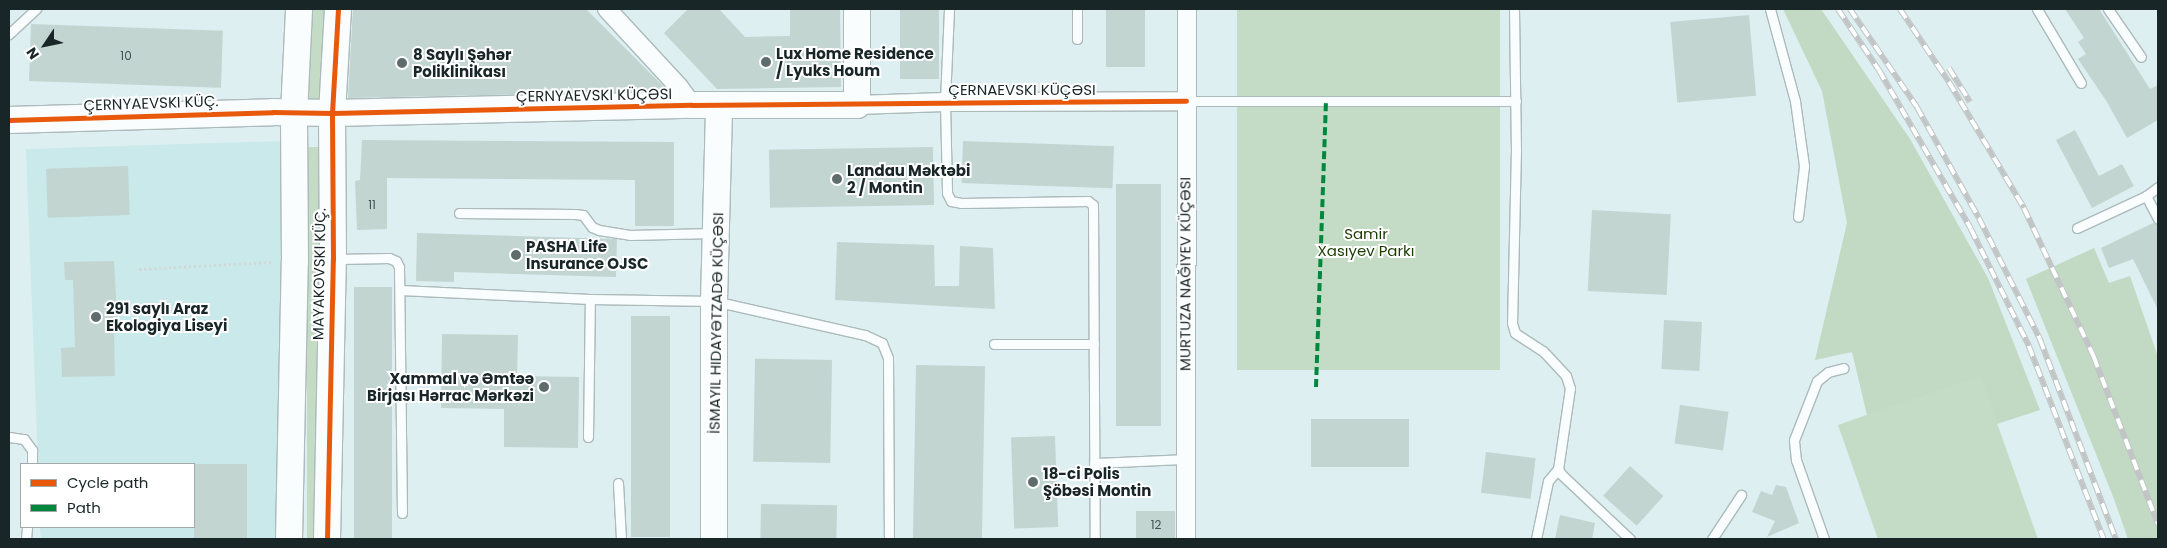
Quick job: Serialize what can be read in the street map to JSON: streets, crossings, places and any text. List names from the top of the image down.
{
  "streets": {
    "street": [
      "ÇERNAEVSKI KÜÇƏSI",
      "ÇERNYAEVSKI KÜÇƏSI",
      "ÇERNYAEVSKI KÜÇ.",
      "MAYAKOVSKI KÜÇ."
    ]
  },
  "crossings": [
    ["ÇERNAEVSKI KÜÇƏSI", "ÇERNYAEVSKI KÜÇƏSI"],
    ["ÇERNYAEVSKI KÜÇƏSI", "ÇERNYAEVSKI KÜÇ."],
    ["ÇERNYAEVSKI KÜÇƏSI", "MAYAKOVSKI KÜÇ."],
    ["ÇERNYAEVSKI KÜÇ.", "MAYAKOVSKI KÜÇ."]
  ],
  "parks": ["Samir Xasıyev Parkı"],
  "places": [
    "Lux Home Residence / Lyuks Houm",
    "8 Saylı Şəhər Poliklinikası",
    "Landau Məktəbi 2 / Montin",
    "PASHA Life Insurance OJSC",
    "291 saylı Araz Ekologiya Liseyi",
    "Xammal və Əmtəə Birjası Hərrac Mərkəzi",
    "18-ci Polis Şöbəsi Montin"
  ],
  "house_numbers": ["10", "11", "12"],
  "legend": ["Cycle path", "Path"],
  "north": "bottom left"
}
